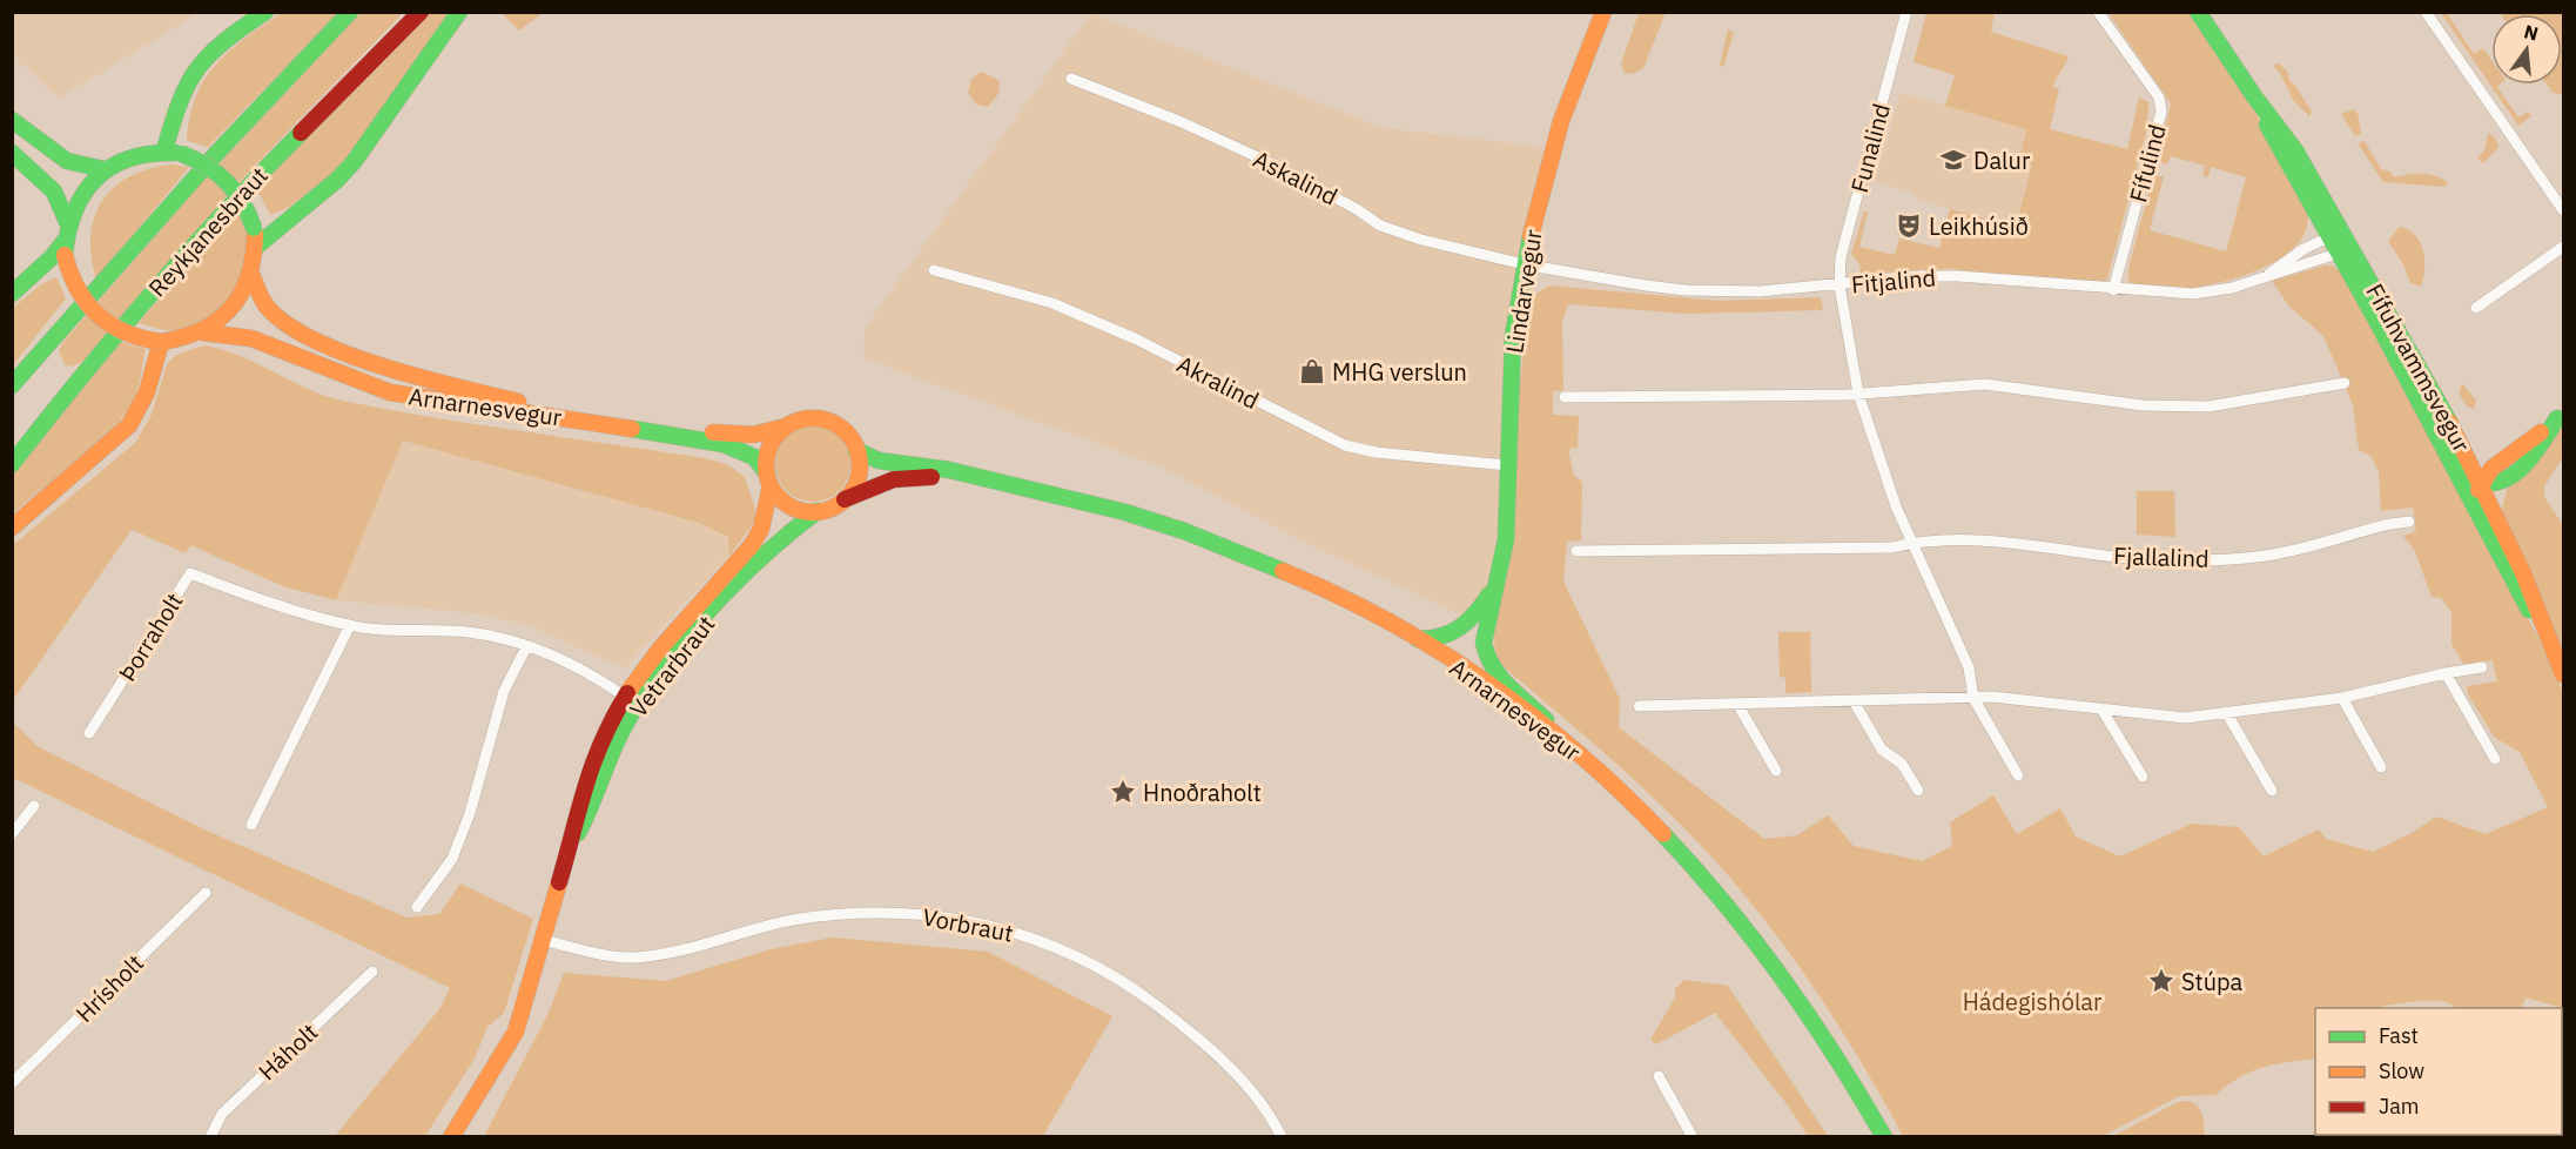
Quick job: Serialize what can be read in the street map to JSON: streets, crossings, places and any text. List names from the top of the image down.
{
  "streets": {
    "main road": [
      "Reykjanesbraut",
      "Lindarvegur",
      "Fífuhvammsvegur",
      "Arnarnesvegur",
      "Vetrarbraut"
    ],
    "street": [
      "Funalind",
      "Fífulind",
      "Askalind",
      "Fitjalind",
      "Akralind",
      "Fjallalind",
      "Þorraholt",
      "Vorbraut",
      "Hrísholt",
      "Háholt"
    ]
  },
  "crossings": [
    ["Funalind", "Fitjalind"],
    ["Fífulind", "Fitjalind"],
    ["Askalind", "Fitjalind"],
    ["Askalind", "Lindarvegur"],
    ["Fitjalind", "Lindarvegur"],
    ["Fitjalind", "Fífuhvammsvegur"],
    ["Lindarvegur", "Akralind"],
    ["Lindarvegur", "Arnarnesvegur"],
    ["Arnarnesvegur", "Vetrarbraut"],
    ["Þorraholt", "Vetrarbraut"],
    ["Vetrarbraut", "Vorbraut"]
  ],
  "parks": ["Hádegishólar"],
  "places": {
    "school or university": ["Dalur"],
    "theatre": ["Leikhúsið"],
    "shop": ["MHG verslun"],
    "place": ["Hnoðraholt", "Stúpa"]
  },
  "legend": ["Fast", "Slow", "Jam"],
  "north": "top"
}
